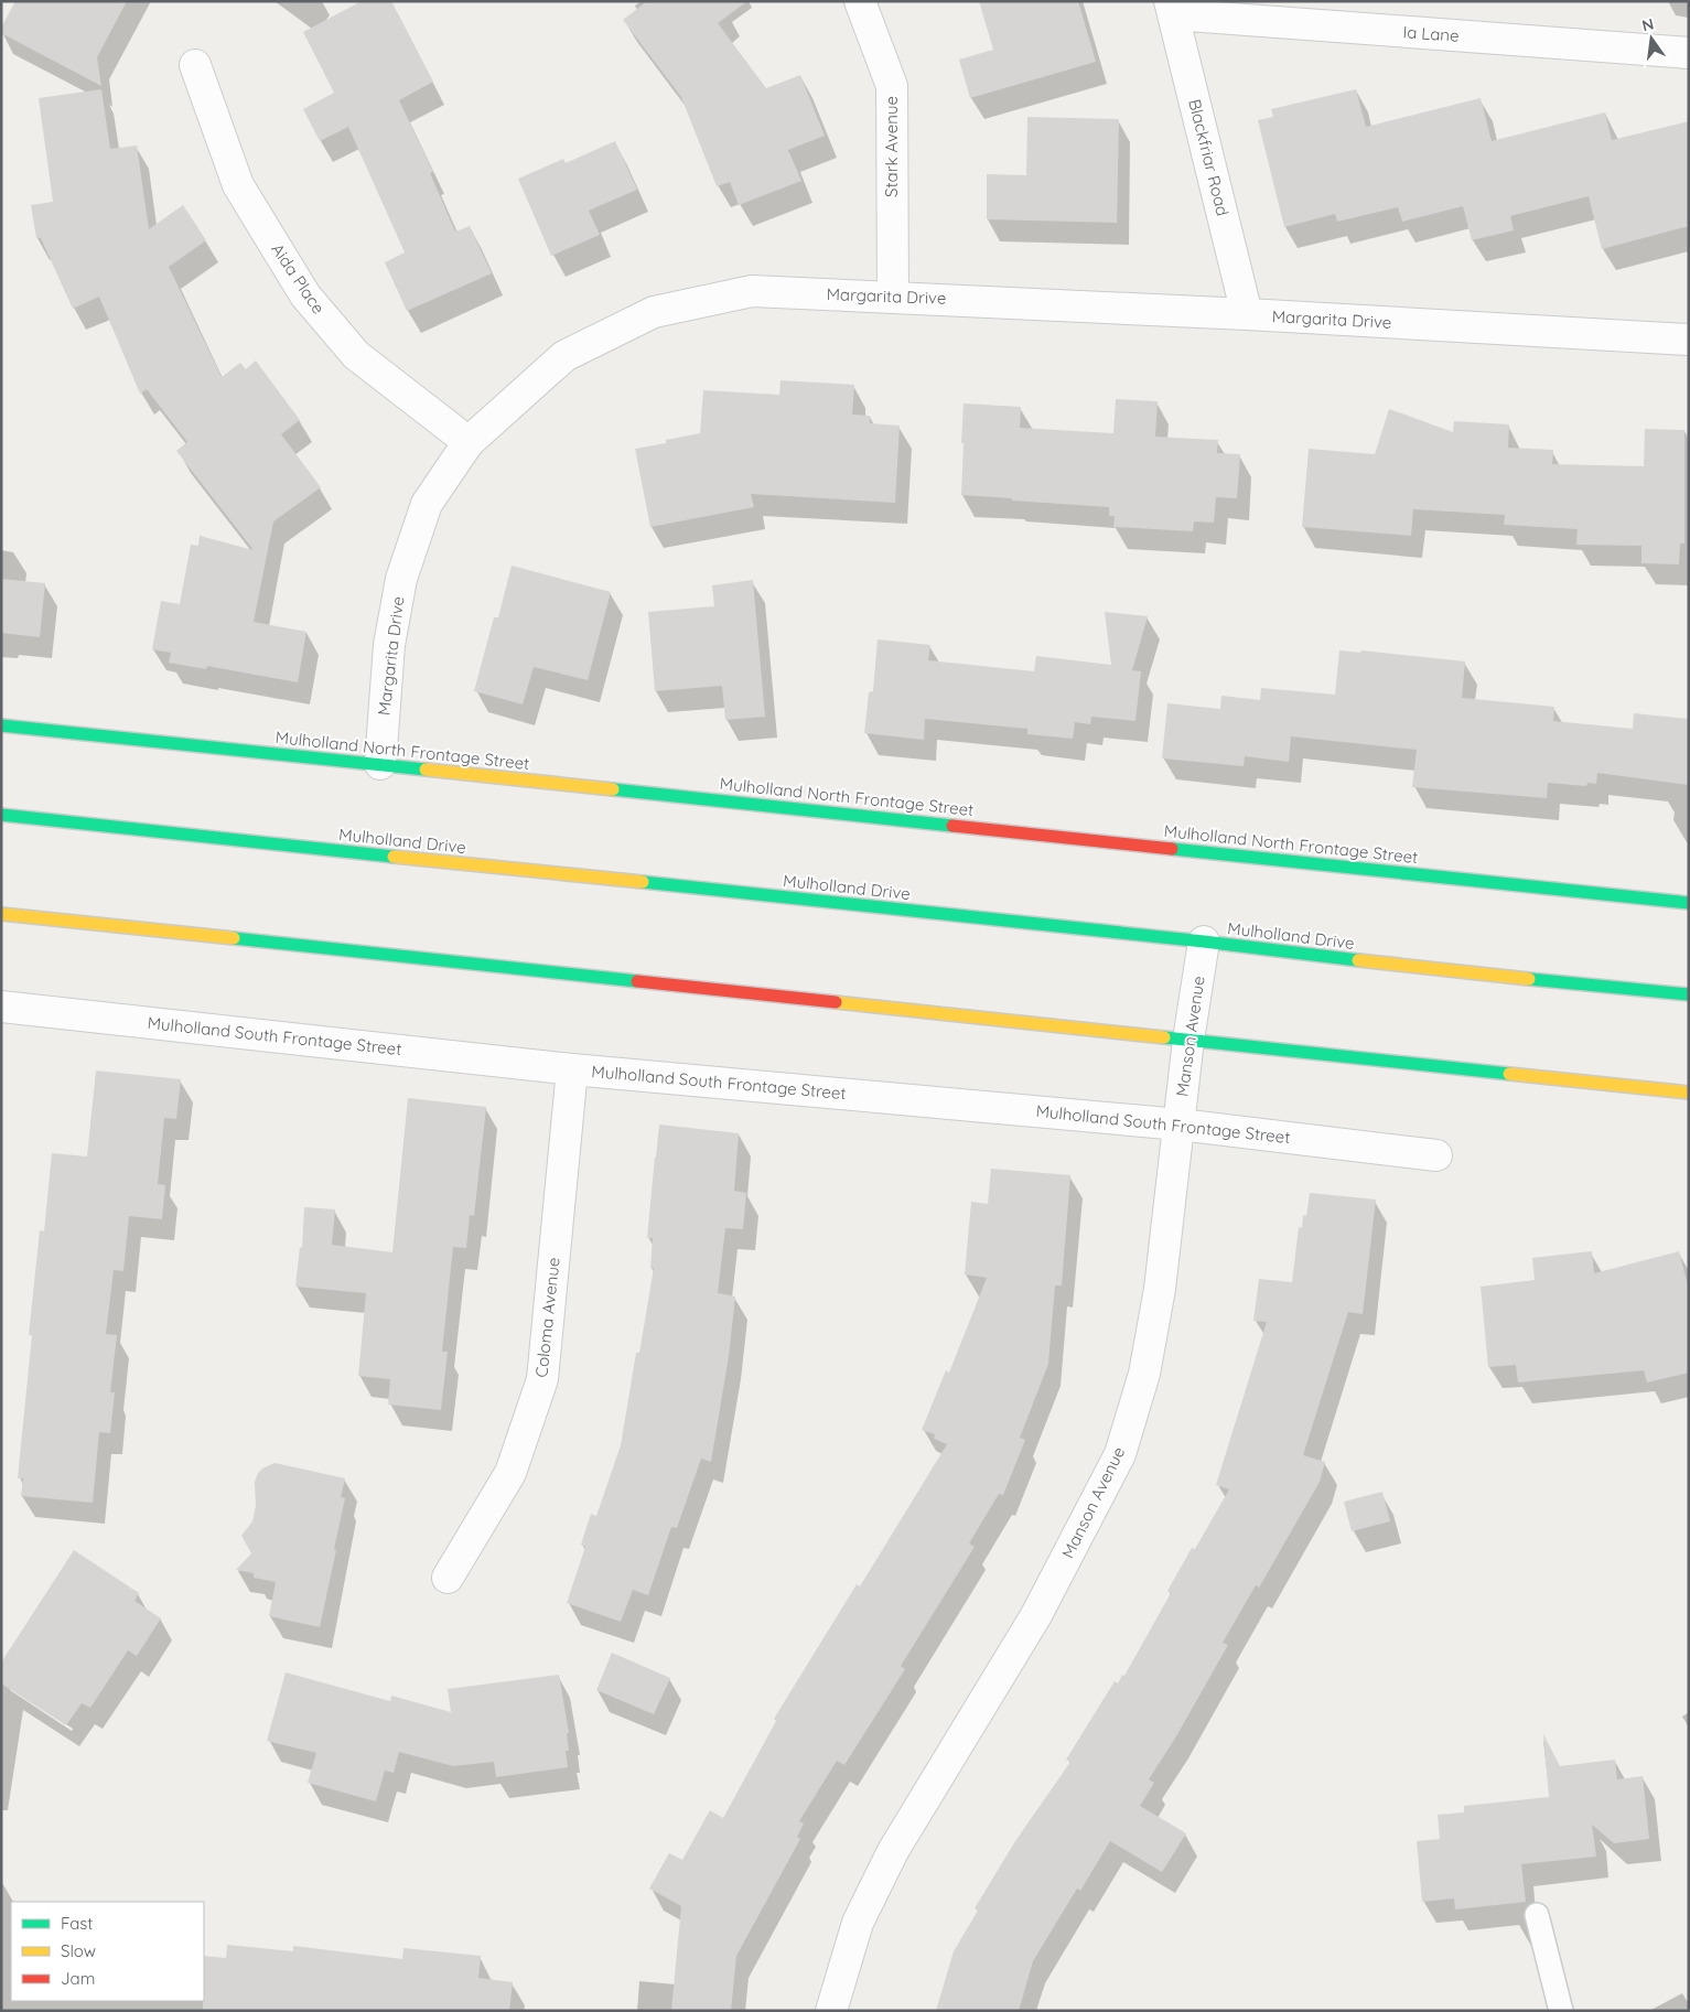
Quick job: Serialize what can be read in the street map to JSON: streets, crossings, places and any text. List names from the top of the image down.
{
  "streets": {
    "main road": ["Mulholland North Frontage Street", "Mulholland Drive"],
    "street": [
      "Ia Lane",
      "Stark Avenue",
      "Blackfriar Road",
      "Aida Place",
      "Margarita Drive",
      "Mulholland South Frontage Street",
      "Manson Avenue",
      "Coloma Avenue"
    ]
  },
  "crossings": [
    ["Ia Lane", "Blackfriar Road"],
    ["Stark Avenue", "Margarita Drive"],
    ["Blackfriar Road", "Margarita Drive"],
    ["Aida Place", "Margarita Drive"],
    ["Margarita Drive", "Mulholland North Frontage Street"],
    ["Mulholland Drive", "Manson Avenue"],
    ["Mulholland South Frontage Street", "Manson Avenue"],
    ["Mulholland South Frontage Street", "Coloma Avenue"]
  ],
  "legend": ["Fast", "Slow", "Jam"],
  "north": "top"
}
